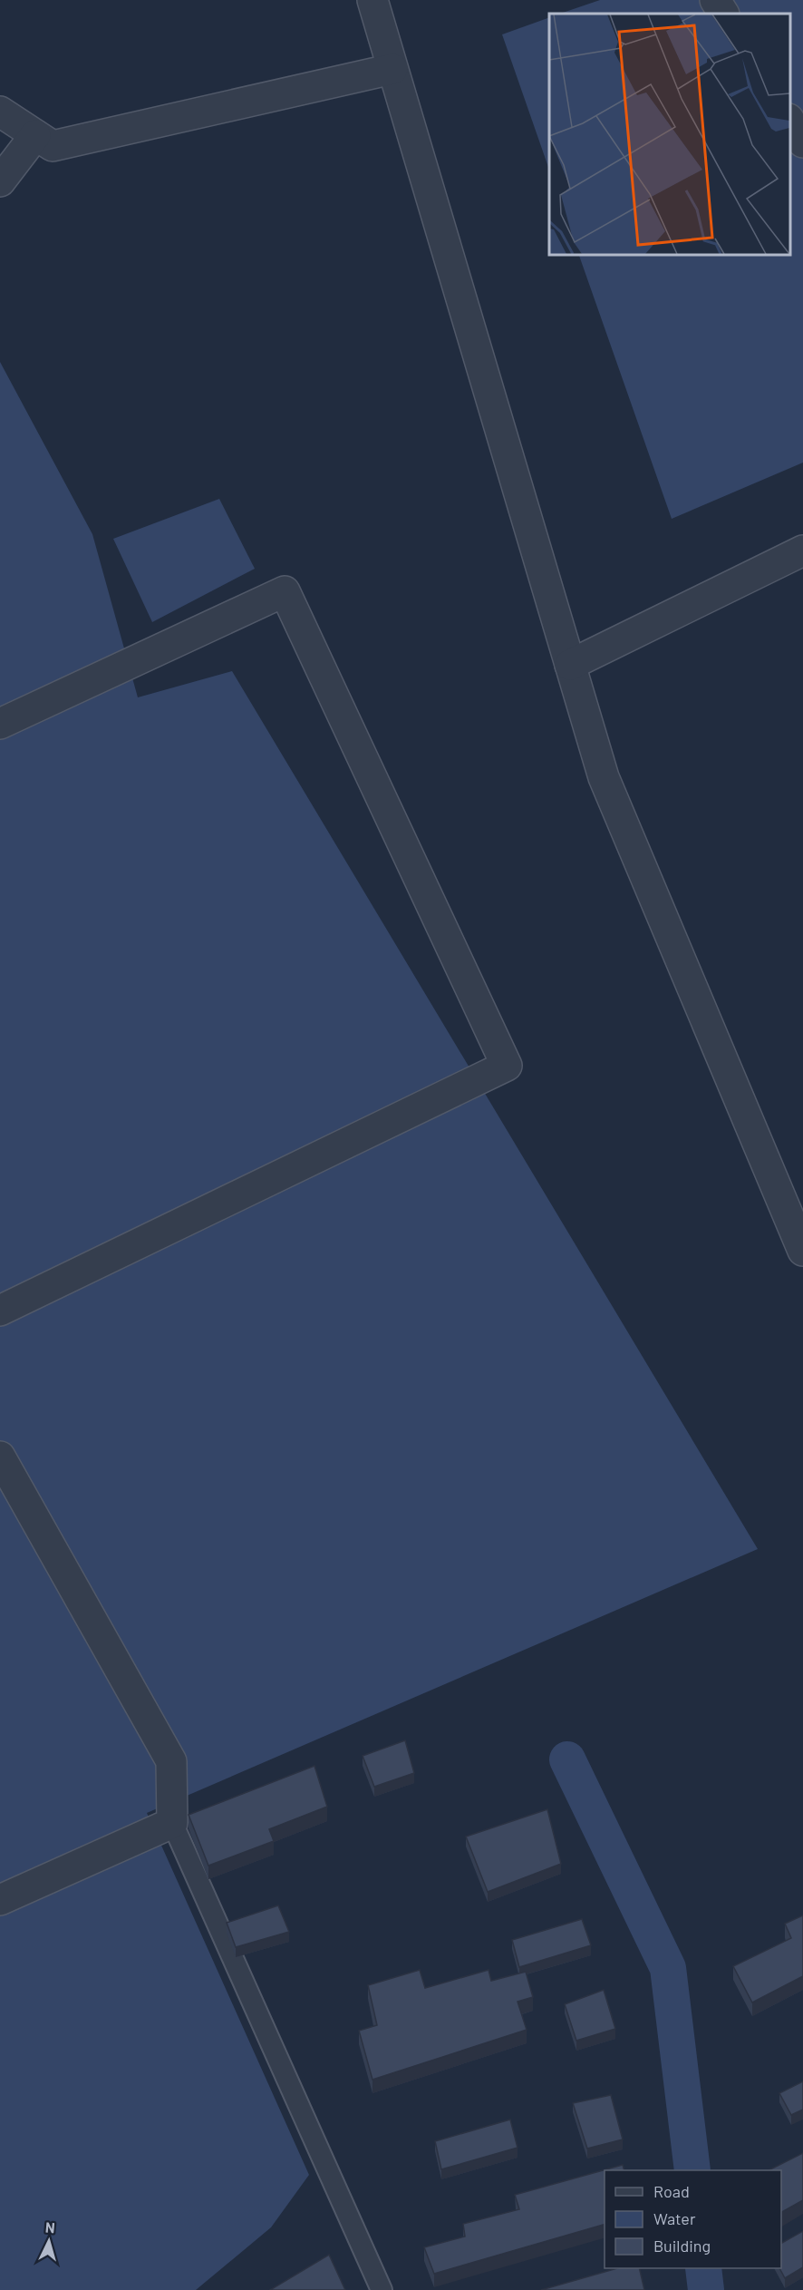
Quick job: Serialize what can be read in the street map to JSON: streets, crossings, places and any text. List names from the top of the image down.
{
  "legend": ["Road", "Water", "Building"],
  "north": "top"
}
